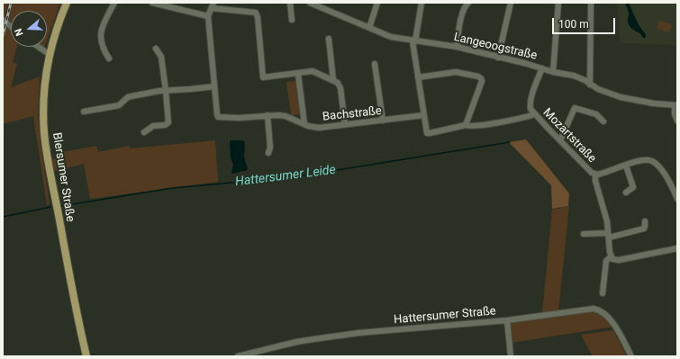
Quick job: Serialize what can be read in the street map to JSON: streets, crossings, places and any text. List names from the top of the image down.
{
  "streets": {
    "main road": ["Blersumer Straße"],
    "street": [
      "Langeoogstraße",
      "Bachstraße",
      "Mozartstraße",
      "Hattersumer Straße"
    ]
  },
  "crossings": [
    ["Langeoogstraße", "Mozartstraße"]
  ],
  "water": ["Hattersumer Leide"],
  "scale_bar": "100 m",
  "north": "left"
}
